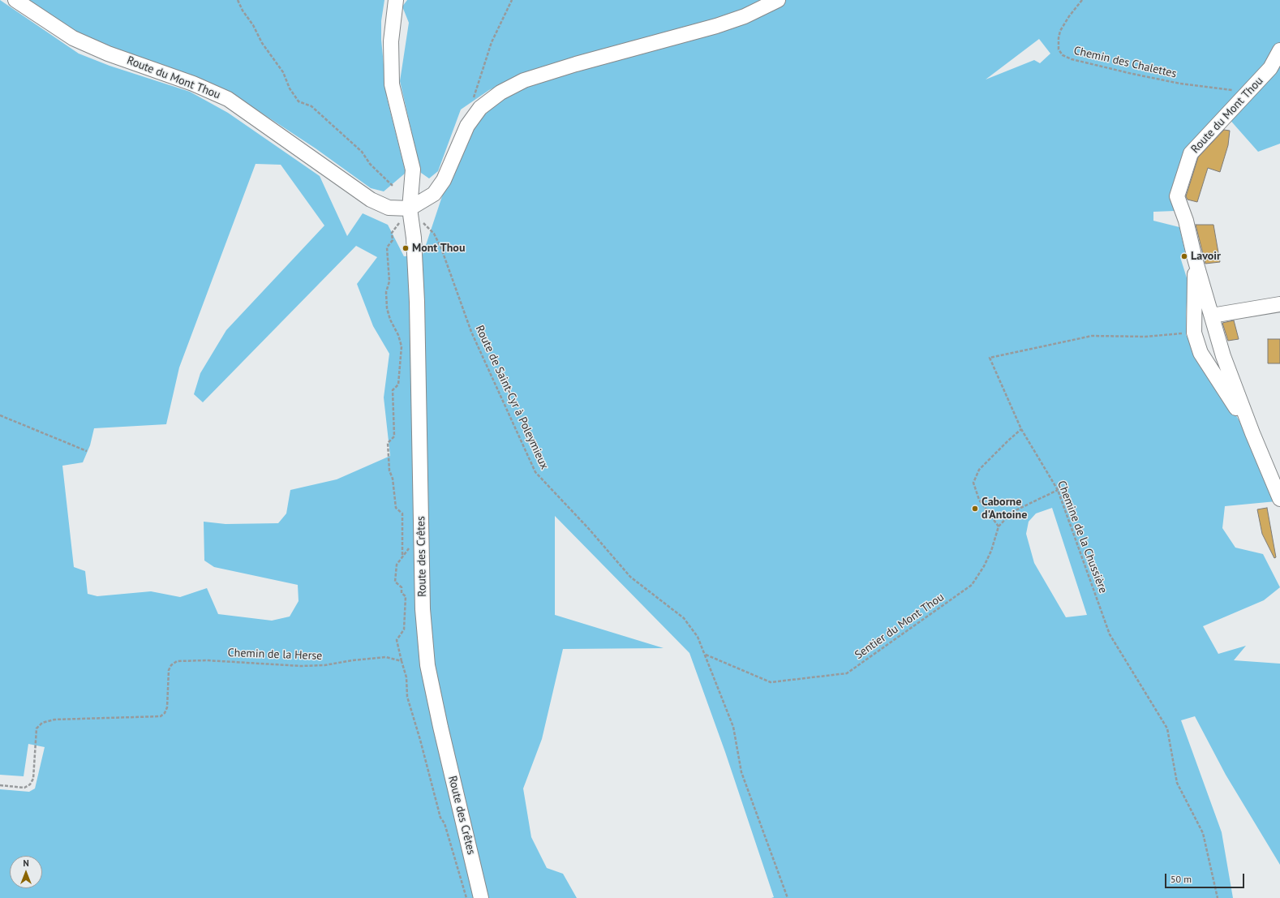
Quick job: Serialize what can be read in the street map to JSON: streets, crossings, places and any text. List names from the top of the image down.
{
  "streets": {
    "street": ["Route du Mont Thou", "Route des Crêtes"],
    "path": [
      "Chemin des Chalettes",
      "Route de Saint-Cyr à Poleymieux",
      "Chemine de la Chussière",
      "Sentier du Mont Thou",
      "Chemin de la Herse"
    ]
  },
  "crossings": [
    ["Chemin des Chalettes", "Route du Mont Thou"],
    ["Route du Mont Thou", "Route de Saint-Cyr à Poleymieux"],
    ["Route du Mont Thou", "Chemine de la Chussière"],
    ["Route du Mont Thou", "Route des Crêtes"],
    ["Route de Saint-Cyr à Poleymieux", "Route des Crêtes"],
    ["Route de Saint-Cyr à Poleymieux", "Sentier du Mont Thou"],
    ["Chemine de la Chussière", "Sentier du Mont Thou"]
  ],
  "places": ["Mont Thou", "Lavoir", "Caborne d'Antoine"],
  "scale_bar": "50 m",
  "north": "top"
}
